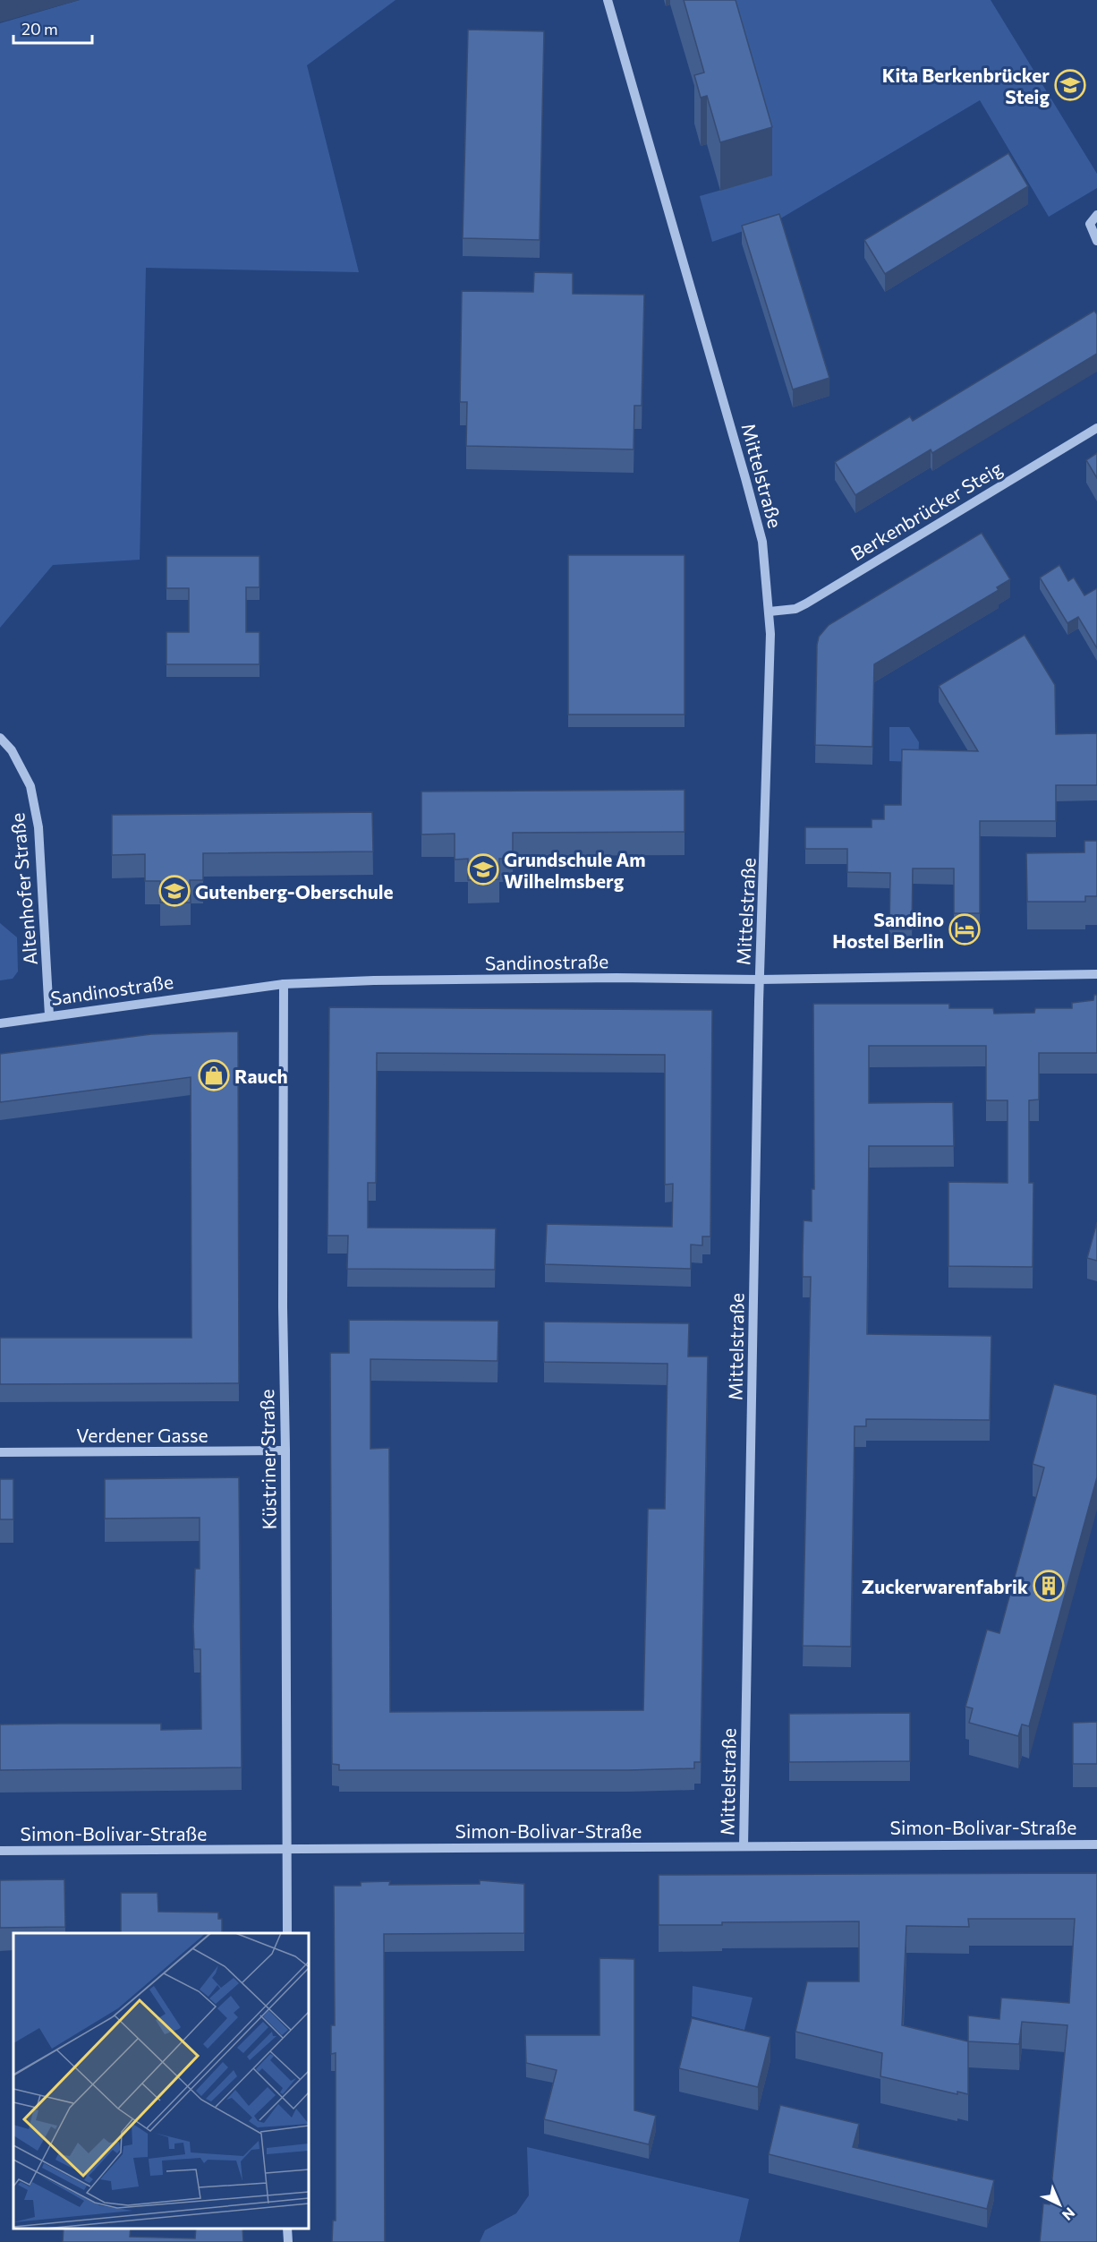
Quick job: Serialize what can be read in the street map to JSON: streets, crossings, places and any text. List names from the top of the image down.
{
  "streets": {
    "street": [
      "Mittelstraße",
      "Berkenbrücker Steig",
      "Altenhofer Straße",
      "Sandinostraße",
      "Verdener Gasse",
      "Küstriner Straße",
      "Simon-Bolivar-Straße"
    ]
  },
  "crossings": [
    ["Mittelstraße", "Berkenbrücker Steig"],
    ["Mittelstraße", "Sandinostraße"],
    ["Mittelstraße", "Simon-Bolivar-Straße"],
    ["Altenhofer Straße", "Sandinostraße"],
    ["Sandinostraße", "Küstriner Straße"],
    ["Verdener Gasse", "Küstriner Straße"],
    ["Küstriner Straße", "Simon-Bolivar-Straße"]
  ],
  "places": {
    "school or university": ["Kita Berkenbrücker Steig", "Grundschule Am Wilhelmsberg", "Gutenberg-Oberschule"],
    "hotel": ["Sandino Hostel Berlin"],
    "shop": ["Rauch"],
    "building": ["Zuckerwarenfabrik"]
  },
  "scale_bar": "20 m",
  "north": "bottom right"
}
